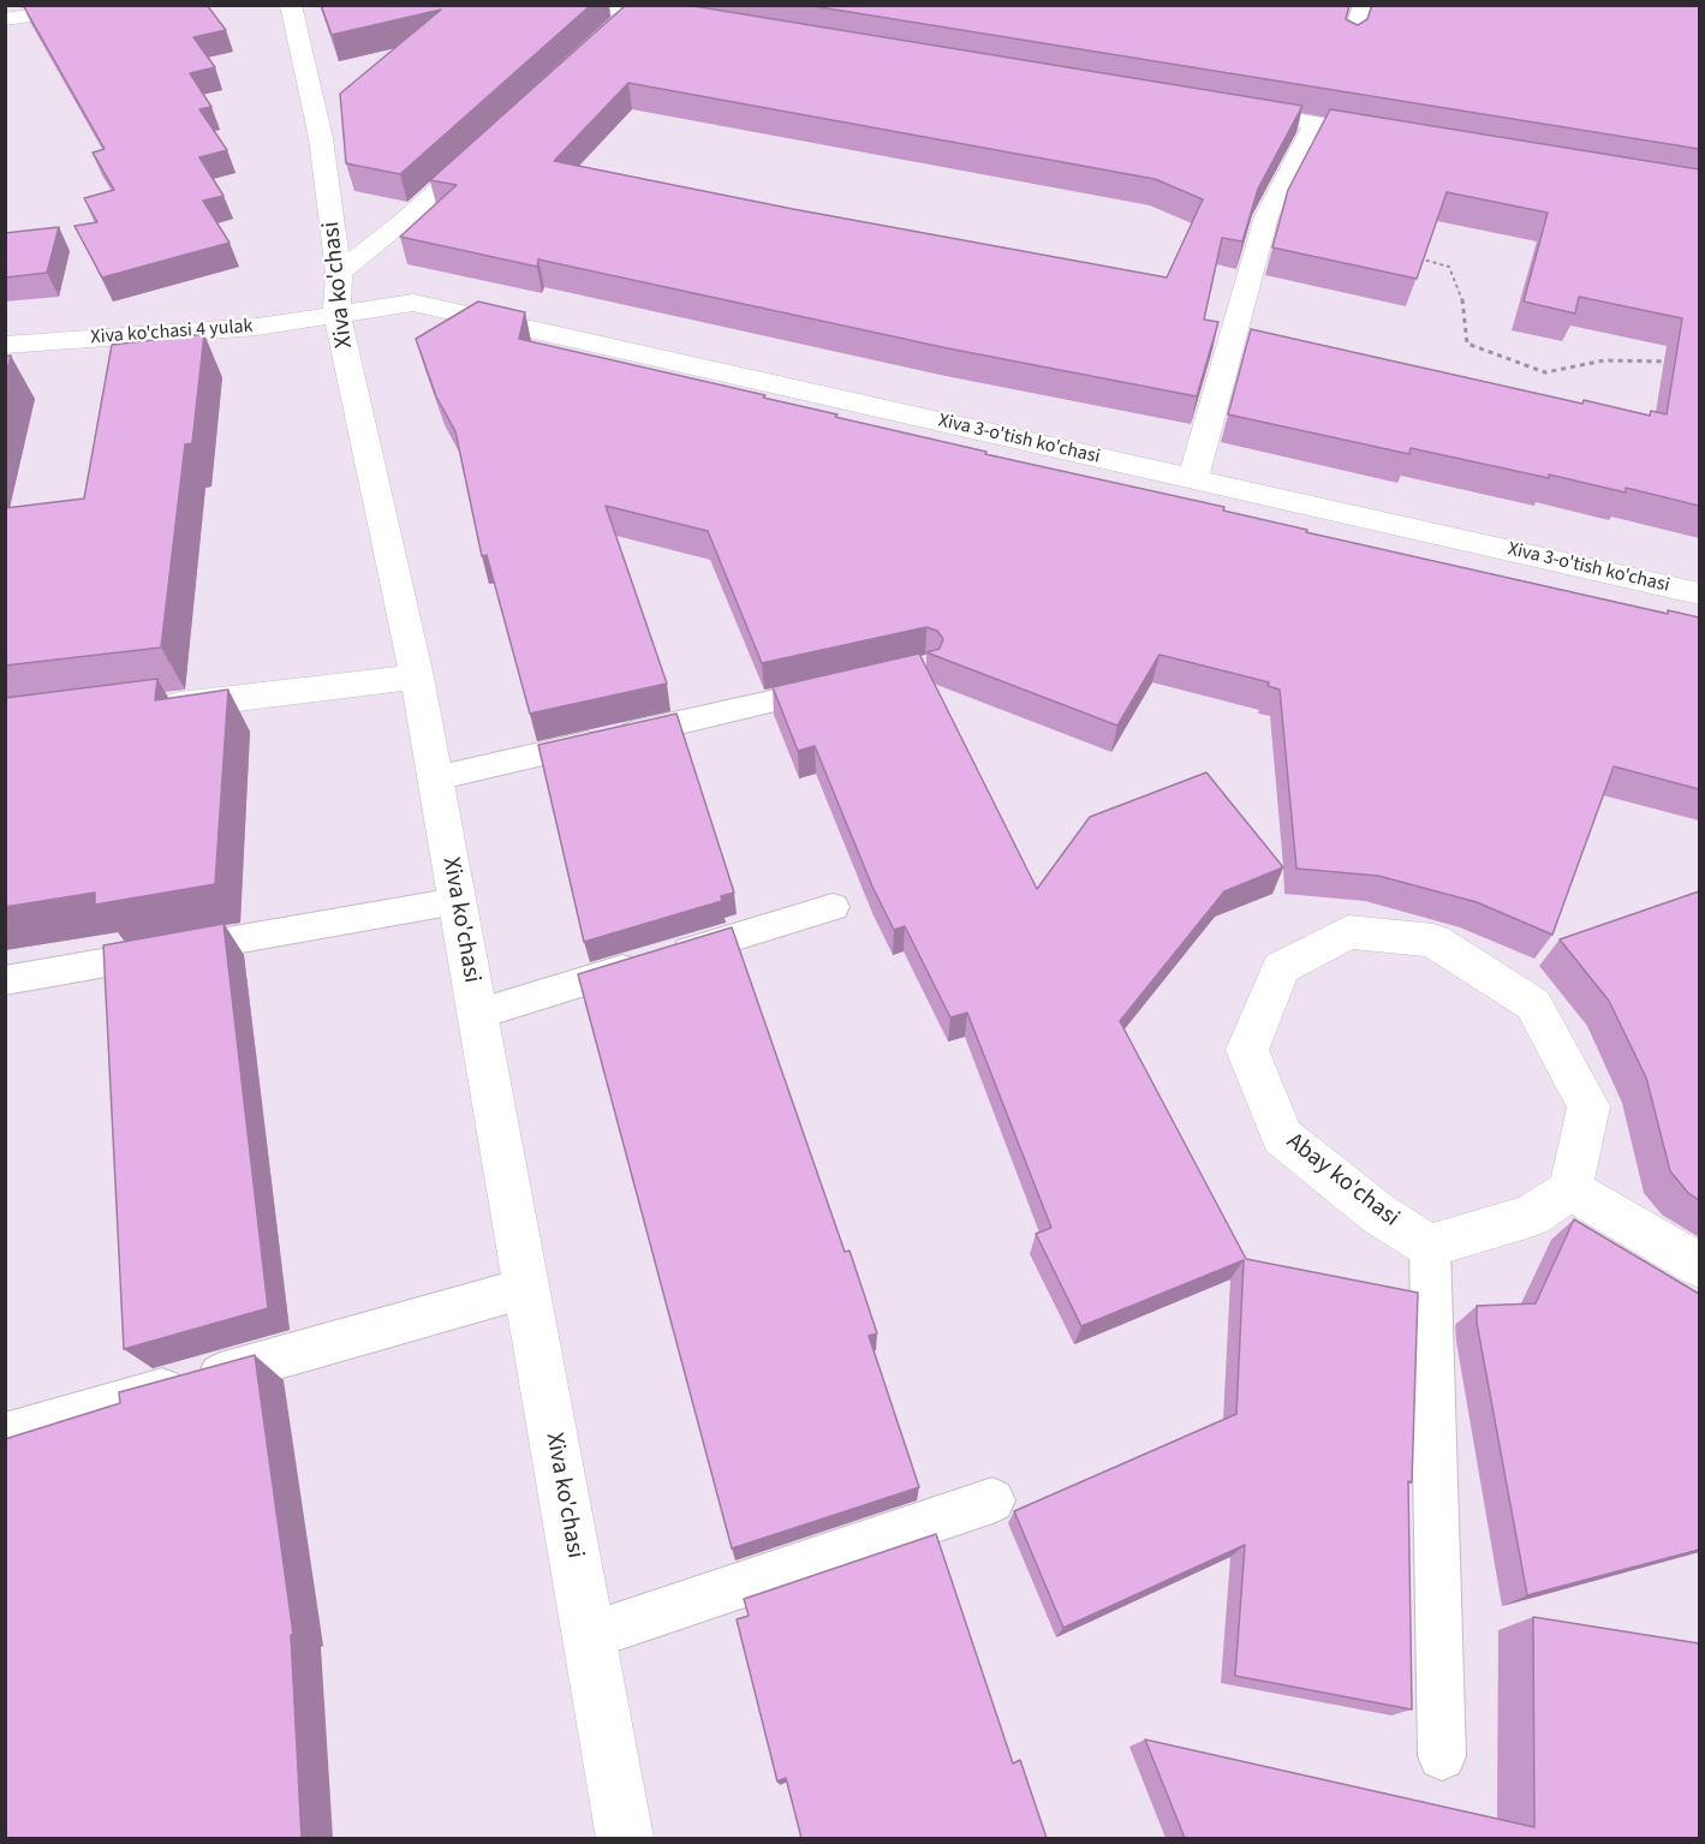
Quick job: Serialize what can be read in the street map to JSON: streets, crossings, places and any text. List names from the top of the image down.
{
  "streets": {
    "street": [
      "Xiva ko'chasi",
      "Xiva ko'chasi 4 yulak",
      "Xiva 3-o'tish ko'chasi",
      "Abay ko'chasi"
    ]
  },
  "crossings": [
    ["Xiva ko'chasi", "Xiva ko'chasi 4 yulak"],
    ["Xiva ko'chasi", "Xiva 3-o'tish ko'chasi"],
    ["Xiva ko'chasi 4 yulak", "Xiva 3-o'tish ko'chasi"]
  ]
}
